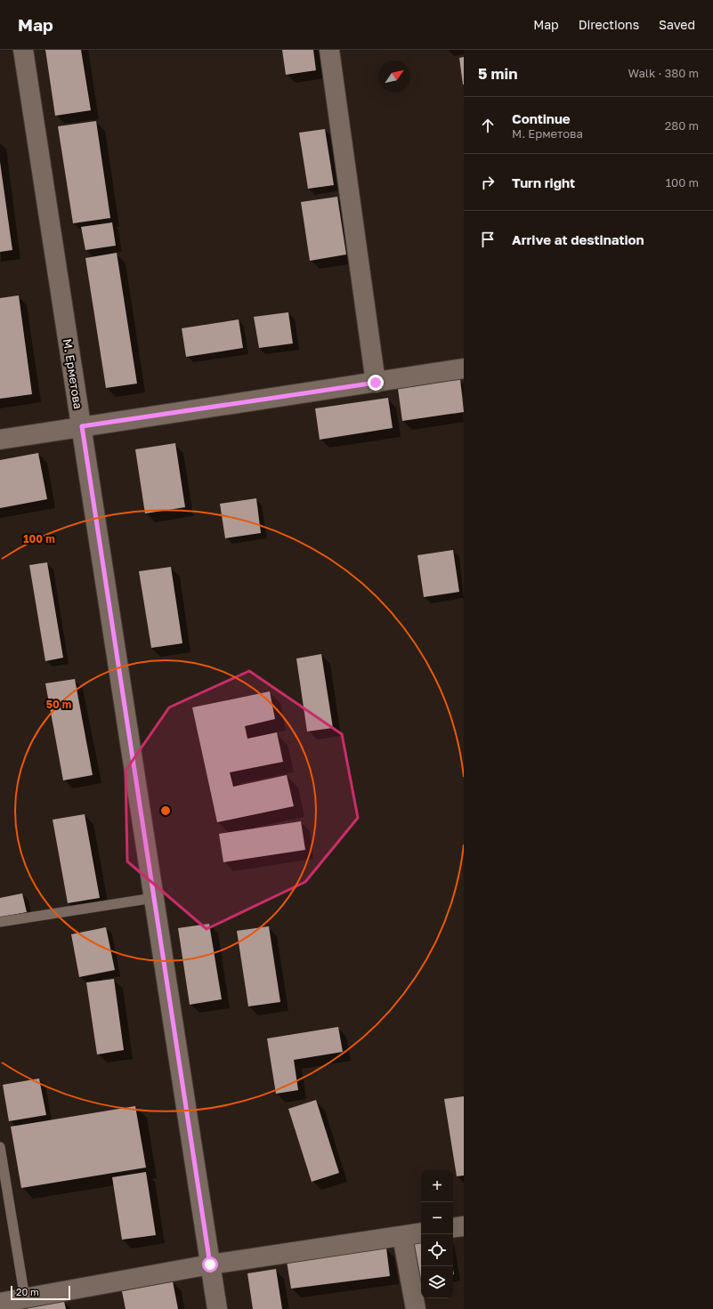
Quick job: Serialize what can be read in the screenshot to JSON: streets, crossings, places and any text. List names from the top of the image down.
{
  "streets": {
    "street": ["М. Ерметова"]
  },
  "scale_bar": "20 m",
  "north": "top right",
  "page": {
    "header": "Map",
    "nav": ["Map", "Directions", "Saved"],
    "heading": ["5 min", "Walk · 380 m"],
    "list": [
      ["Continue", "М. Ерметова", "280 m"],
      ["Turn right", "100 m"],
      "Arrive at destination"
    ],
    "map_buttons": ["+", "−"],
    "scale": "20 m"
  },
  "rings": ["100 m", "50 m"]
}
